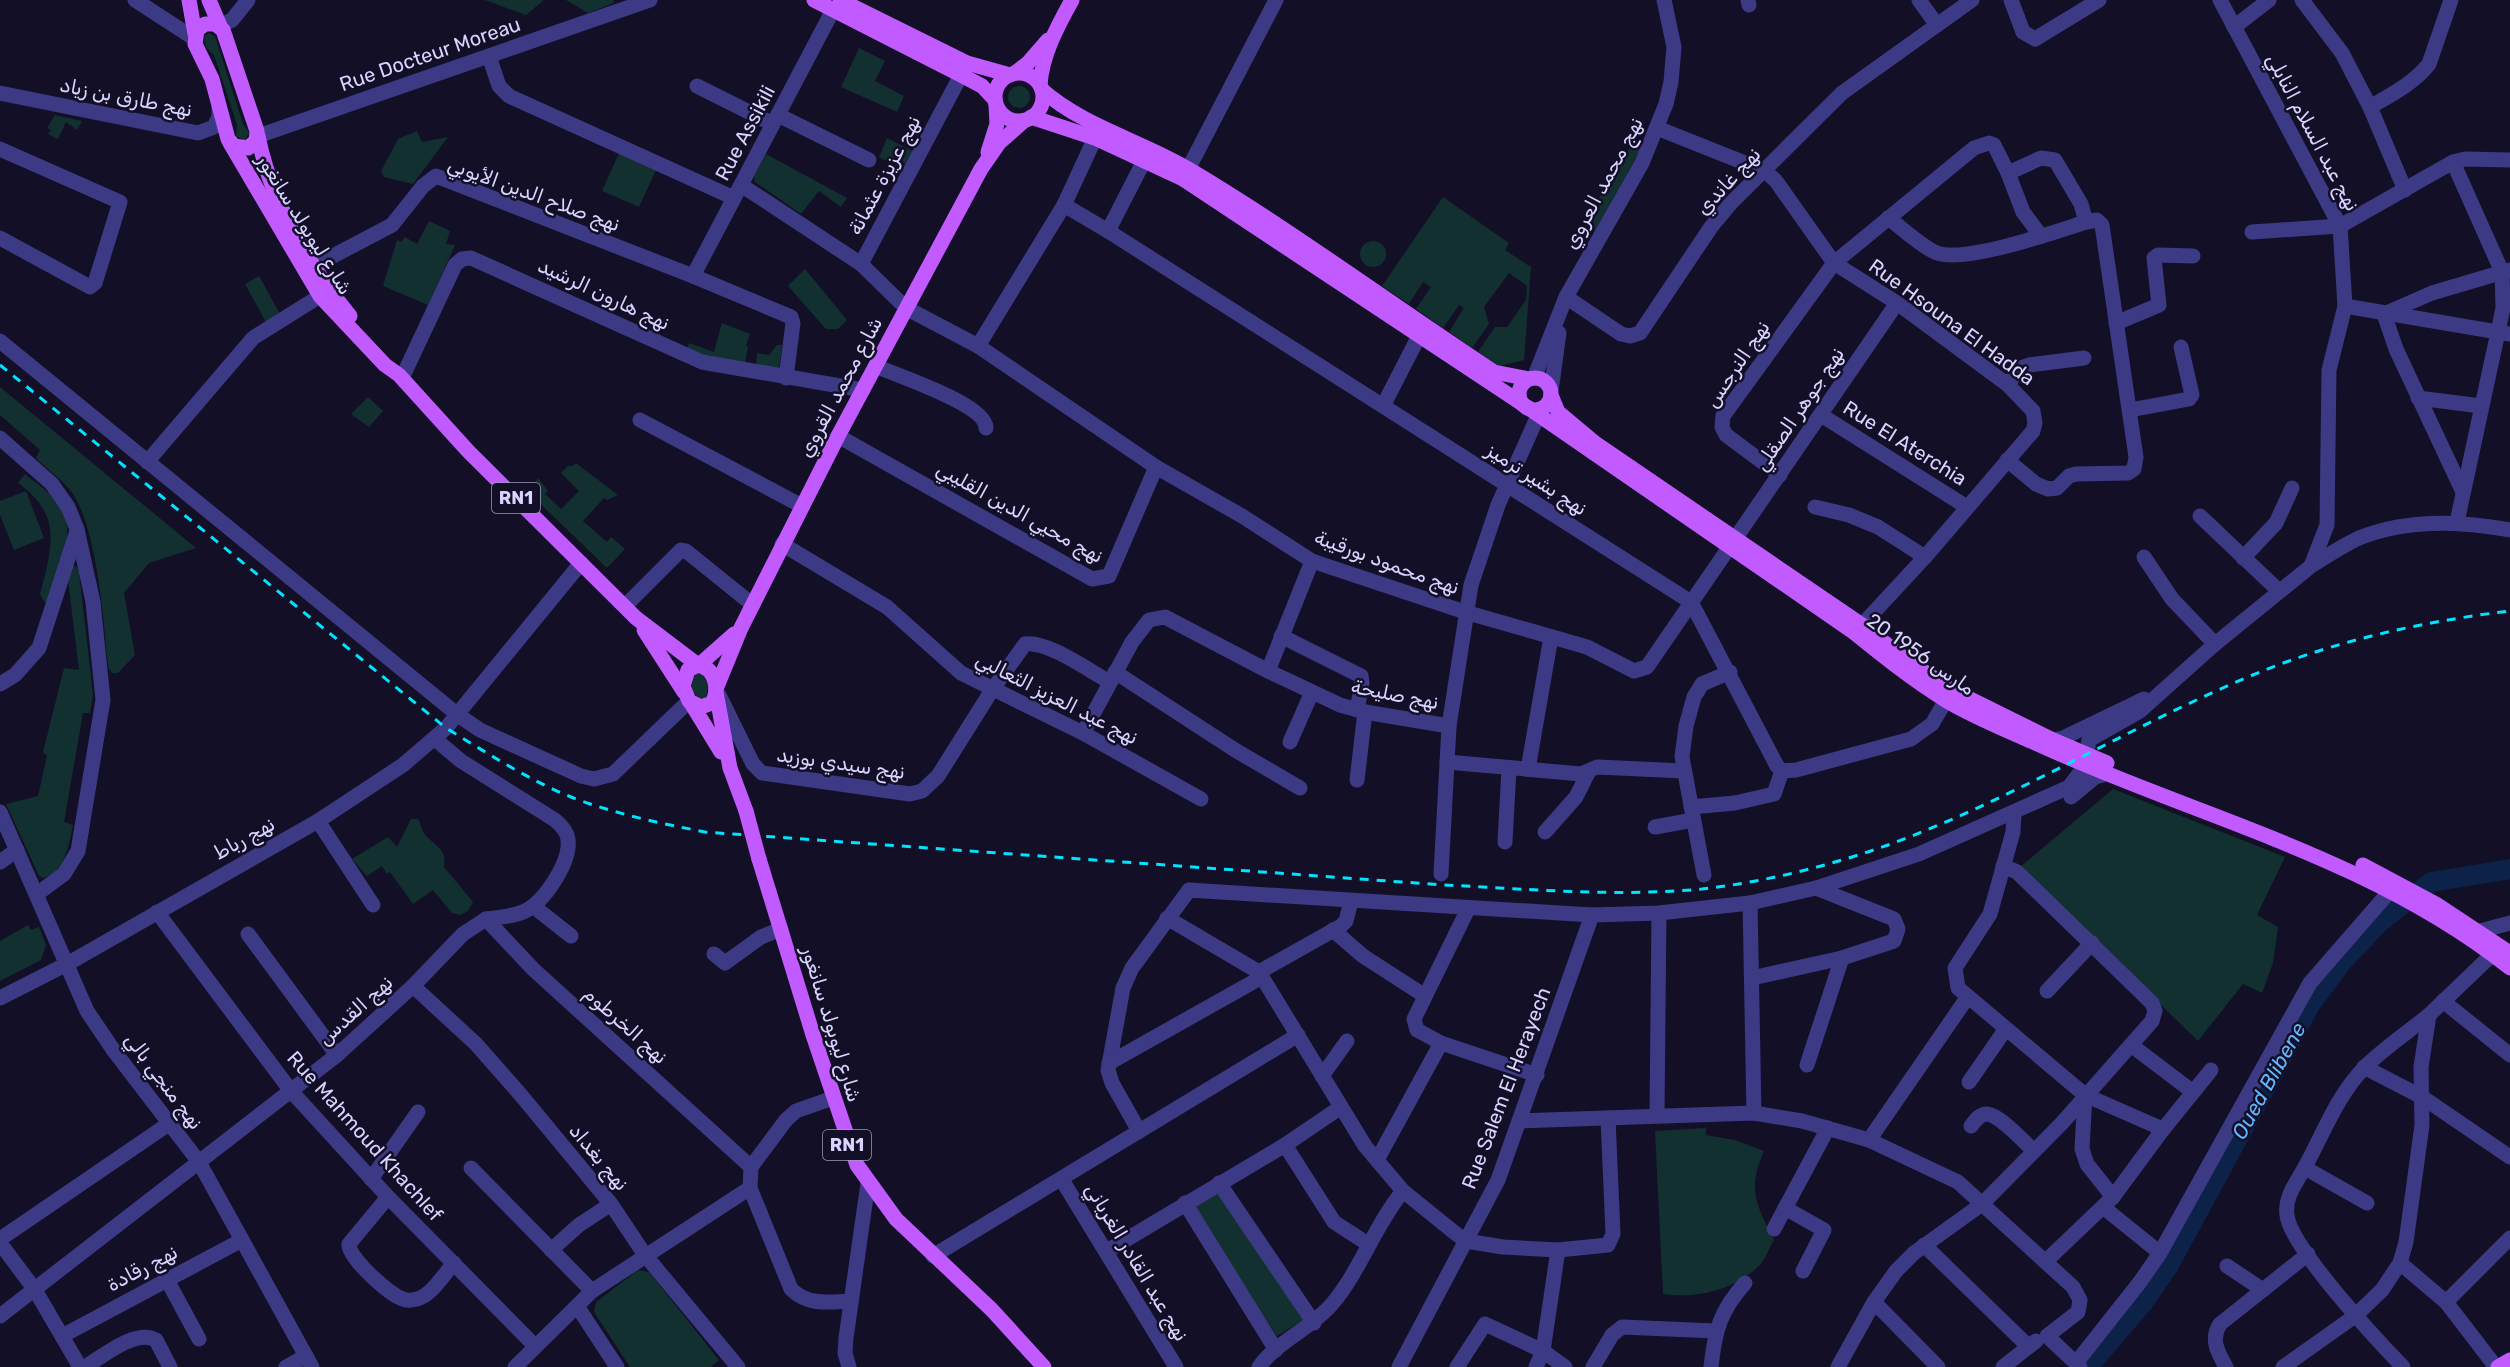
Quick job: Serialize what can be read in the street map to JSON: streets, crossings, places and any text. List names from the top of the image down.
{
  "streets": {
    "main road": [
      "شارع ليوبولد سانغور",
      "شارع محمد القروي",
      "RN1",
      "20 مارس 1956"
    ],
    "street": [
      "Rue Docteur Moreau",
      "نهج طارق بن زياد",
      "نهج عبد السلام النابلي",
      "Rue Assikili",
      "نهج عزيزة عثمانة",
      "نهج غاندي",
      "نهج محمد العروي",
      "نهج صلاح الدين الأيوبي",
      "نهج هارون الرشيد",
      "Rue Hsouna El Hadda",
      "نهج النرجس",
      "نهج جوهر الصقلي",
      "Rue El Aterchia",
      "نهج بشير ترميز",
      "نهج محيي الدين القليبي",
      "نهج محمود بورقيبة",
      "نهج صليحة",
      "نهج عبد العزيز الثعالبي",
      "نهج سيدي بوزيد",
      "نهج رباط",
      "نهج القدس",
      "نهج الخرطوم",
      "نهج منجي بالي",
      "Rue Salem El Herayech",
      "Rue Mahmoud Khachlef",
      "نهج بغداد",
      "نهج عبد القادر الغرياني",
      "نهج رقادة"
    ]
  },
  "crossings": [
    ["Rue Docteur Moreau", "نهج عزيزة عثمانة"],
    ["Rue Docteur Moreau", "شارع ليوبولد سانغور"],
    ["Rue Docteur Moreau", "RN1"],
    ["نهج طارق بن زياد", "RN1"],
    ["Rue Assikili", "نهج عزيزة عثمانة"],
    ["Rue Assikili", "نهج صلاح الدين الأيوبي"],
    ["نهج عزيزة عثمانة", "نهج محمود بورقيبة"],
    ["نهج غاندي", "نهج محمد العروي"],
    ["نهج غاندي", "Rue Hsouna El Hadda"],
    ["نهج محمد العروي", "Rue Hsouna El Hadda"],
    ["نهج محمد العروي", "20 مارس 1956"],
    ["نهج صلاح الدين الأيوبي", "شارع ليوبولد سانغور"],
    ["شارع ليوبولد سانغور", "نهج هارون الرشيد"],
    ["شارع ليوبولد سانغور", "شارع محمد القروي"],
    ["شارع ليوبولد سانغور", "RN1"],
    ["شارع ليوبولد سانغور", "نهج سيدي بوزيد"],
    ["شارع ليوبولد سانغور", "نهج رباط"],
    ["نهج هارون الرشيد", "شارع محمد القروي"],
    ["Rue Hsouna El Hadda", "نهج النرجس"],
    ["Rue Hsouna El Hadda", "نهج جوهر الصقلي"],
    ["Rue Hsouna El Hadda", "Rue El Aterchia"],
    ["Rue Hsouna El Hadda", "20 مارس 1956"],
    ["نهج النرجس", "نهج جوهر الصقلي"],
    ["شارع محمد القروي", "نهج محيي الدين القليبي"],
    ["شارع محمد القروي", "نهج محمود بورقيبة"],
    ["شارع محمد القروي", "نهج عبد العزيز الثعالبي"],
    ["شارع محمد القروي", "نهج سيدي بوزيد"],
    ["نهج جوهر الصقلي", "Rue El Aterchia"],
    ["نهج جوهر الصقلي", "نهج محمود بورقيبة"],
    ["نهج جوهر الصقلي", "20 مارس 1956"],
    ["نهج بشير ترميز", "نهج محمود بورقيبة"],
    ["نهج محيي الدين القليبي", "نهج محمود بورقيبة"],
    ["نهج محمود بورقيبة", "20 مارس 1956"],
    ["نهج عبد العزيز الثعالبي", "نهج سيدي بوزيد"],
    ["نهج رباط", "نهج منجي بالي"],
    ["نهج رباط", "Rue Mahmoud Khachlef"],
    ["نهج القدس", "نهج الخرطوم"],
    ["نهج القدس", "نهج منجي بالي"],
    ["نهج القدس", "Rue Mahmoud Khachlef"],
    ["نهج القدس", "نهج بغداد"],
    ["نهج منجي بالي", "نهج رقادة"]
  ],
  "water": ["Oued Blibene"]
}
